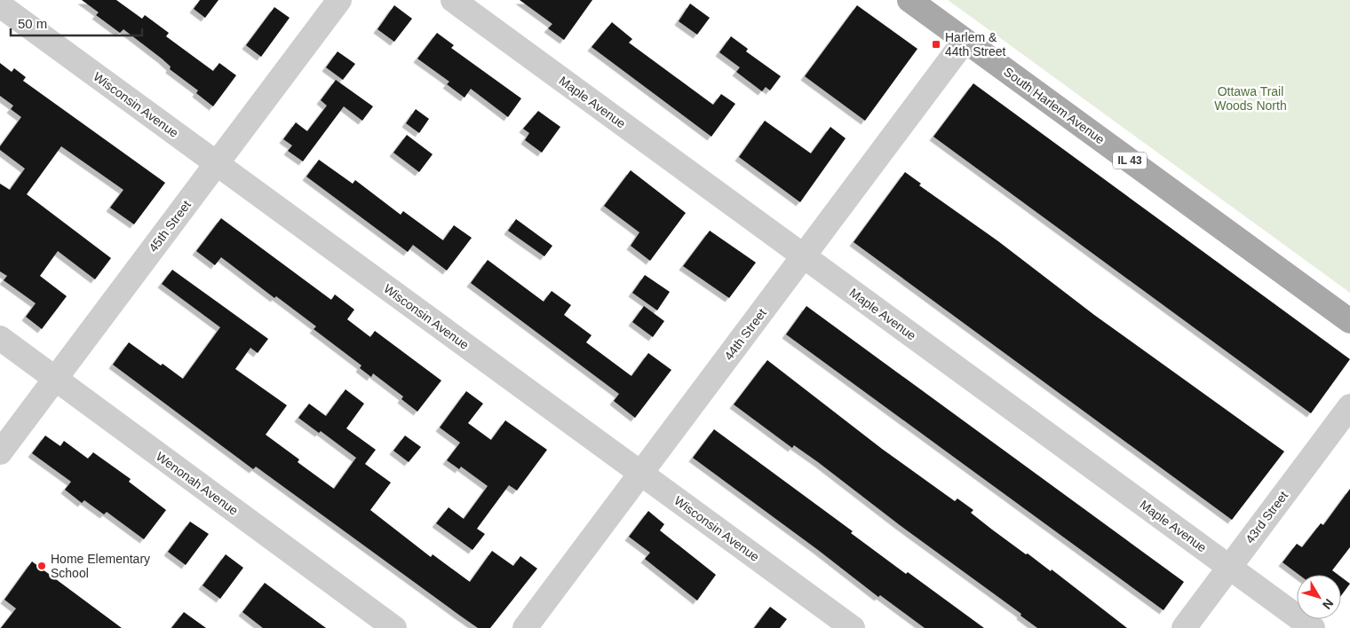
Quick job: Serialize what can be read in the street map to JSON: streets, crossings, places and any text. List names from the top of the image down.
{
  "streets": {
    "main road": ["South Harlem Avenue", "IL 43"],
    "street": [
      "Maple Avenue",
      "Wisconsin Avenue",
      "45th Street",
      "44th Street",
      "Wenonah Avenue",
      "43rd Street"
    ]
  },
  "crossings": [
    ["Maple Avenue", "44th Street"],
    ["Maple Avenue", "43rd Street"],
    ["Wisconsin Avenue", "45th Street"],
    ["Wisconsin Avenue", "44th Street"],
    ["South Harlem Avenue", "44th Street"],
    ["45th Street", "Wenonah Avenue"]
  ],
  "parks": ["Ottawa Trail Woods North"],
  "places": {
    "transit": ["Harlem & 44th Street"],
    "other": ["Home Elementary School"]
  },
  "scale_bar": "50 m",
  "north": "bottom right"
}
